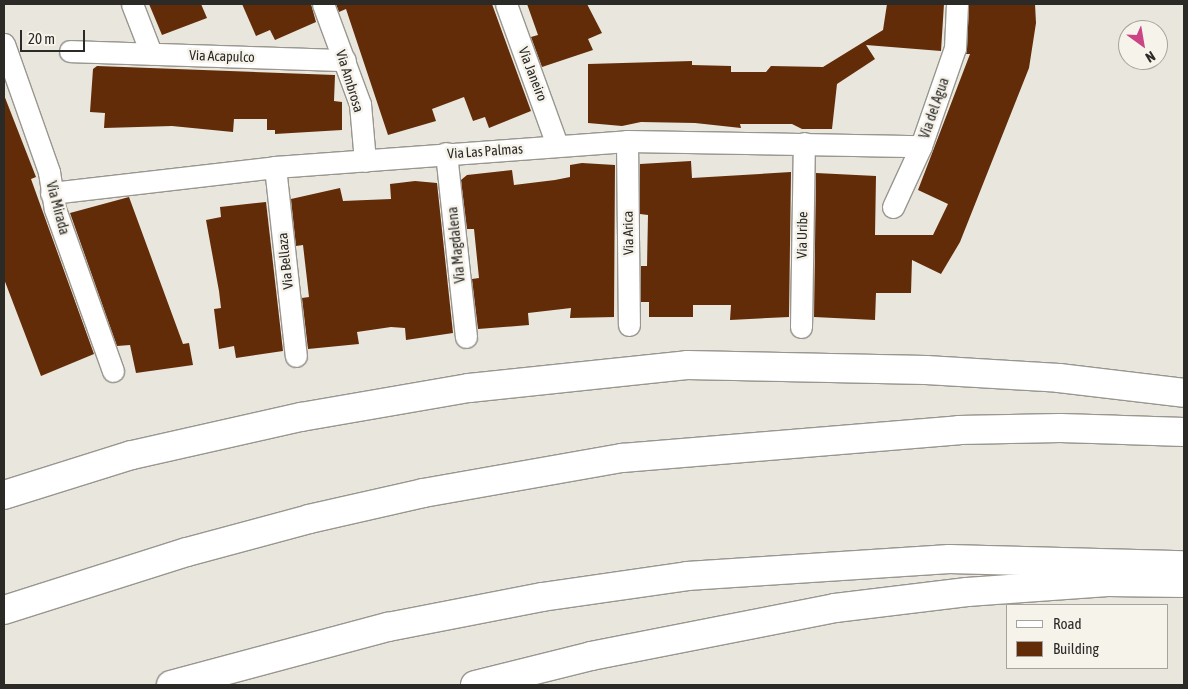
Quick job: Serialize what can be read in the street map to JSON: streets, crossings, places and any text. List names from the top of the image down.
{
  "streets": {
    "street": [
      "Via Acapulco",
      "Via Janeiro",
      "Via Ambrosa",
      "Via del Agua",
      "Via Las Palmas",
      "Via Mirada",
      "Via Arica",
      "Via Uribe",
      "Via Magdalena",
      "Via Bellaza"
    ]
  },
  "crossings": [
    ["Via Acapulco", "Via Ambrosa"],
    ["Via Janeiro", "Via Las Palmas"],
    ["Via Ambrosa", "Via Las Palmas"],
    ["Via del Agua", "Via Las Palmas"],
    ["Via Las Palmas", "Via Mirada"],
    ["Via Las Palmas", "Via Arica"],
    ["Via Las Palmas", "Via Uribe"],
    ["Via Las Palmas", "Via Magdalena"],
    ["Via Las Palmas", "Via Bellaza"]
  ],
  "legend": ["Road", "Building"],
  "scale_bar": "20 m",
  "north": "bottom right"
}
